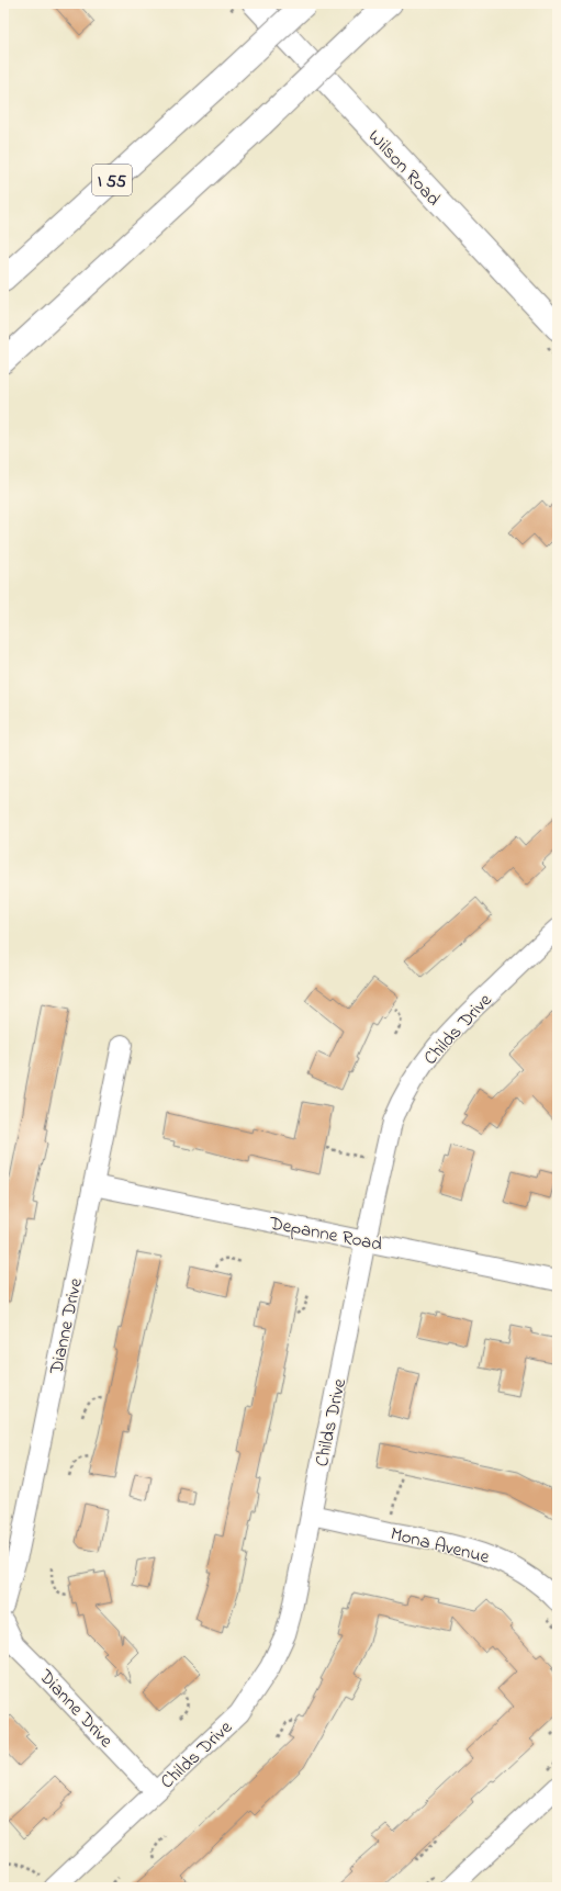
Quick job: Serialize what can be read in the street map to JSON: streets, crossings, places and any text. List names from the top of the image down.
{
  "streets": {
    "main road": ["Wilson Road", "I 55"],
    "street": [
      "Childs Drive",
      "Depanne Road",
      "Dianne Drive",
      "Mona Avenue"
    ]
  },
  "crossings": [
    ["Childs Drive", "Depanne Road"],
    ["Childs Drive", "Dianne Drive"],
    ["Childs Drive", "Mona Avenue"],
    ["Depanne Road", "Dianne Drive"]
  ]
}
